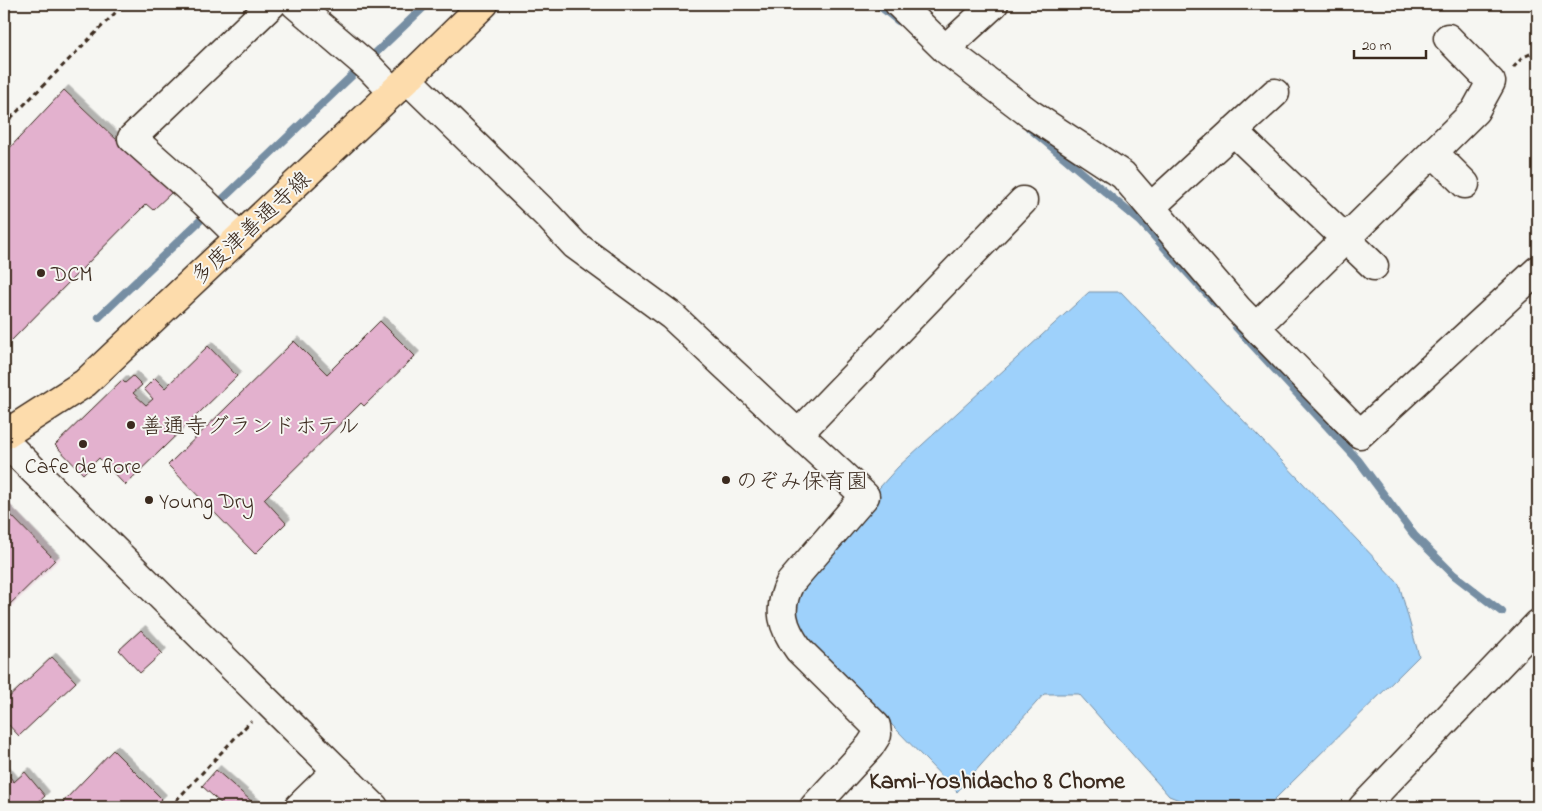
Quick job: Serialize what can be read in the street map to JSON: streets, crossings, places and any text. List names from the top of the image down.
{
  "streets": {
    "main road": ["多度津善通寺線"]
  },
  "districts": ["Kami-Yoshidacho 8 Chome"],
  "places": [
    "DCM",
    "善通寺グランドホテル",
    "Cafe de flore",
    "のぞみ保育園",
    "Young Dry"
  ],
  "scale_bar": "20 m"
}
